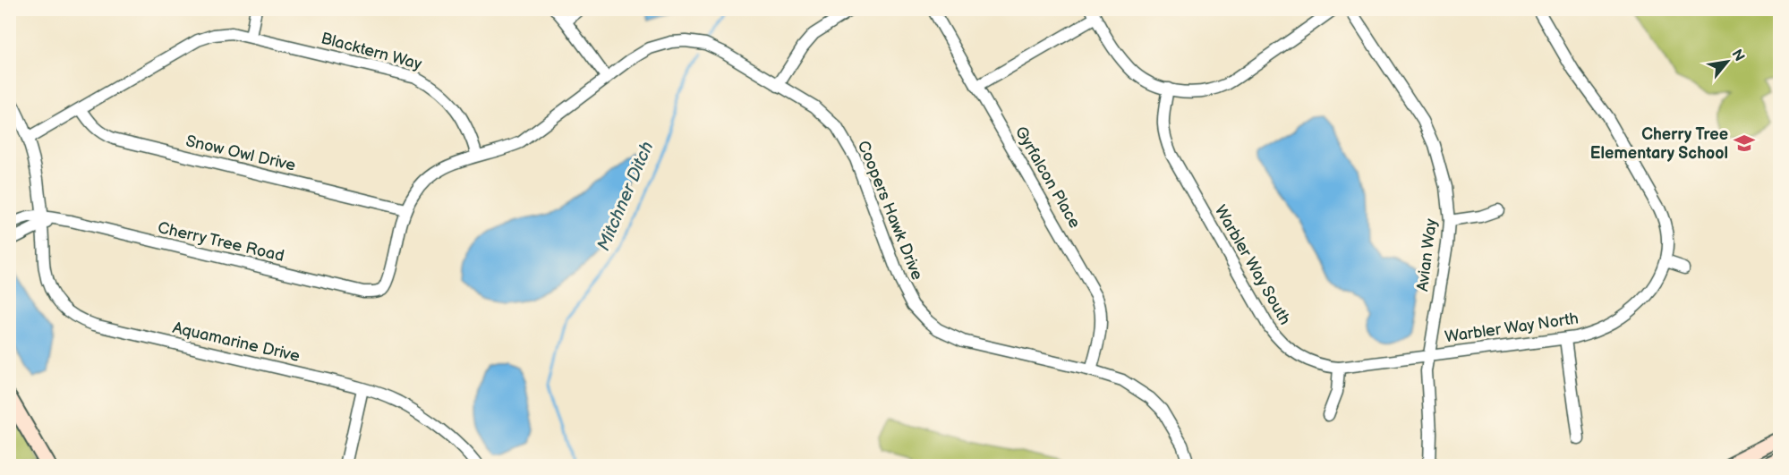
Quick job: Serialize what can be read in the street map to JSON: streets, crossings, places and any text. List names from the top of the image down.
{
  "streets": {
    "street": [
      "Blacktern Way",
      "Snow Owl Drive",
      "Gyrfalcon Place",
      "Coopers Hawk Drive",
      "Cherry Tree Road",
      "Avian Way",
      "Warbler Way South",
      "Warbler Way North",
      "Aquamarine Drive"
    ]
  },
  "crossings": [
    ["Blacktern Way", "Snow Owl Drive"],
    ["Blacktern Way", "Coopers Hawk Drive"],
    ["Blacktern Way", "Aquamarine Drive"],
    ["Snow Owl Drive", "Coopers Hawk Drive"],
    ["Gyrfalcon Place", "Coopers Hawk Drive"],
    ["Coopers Hawk Drive", "Cherry Tree Road"],
    ["Cherry Tree Road", "Aquamarine Drive"],
    ["Avian Way", "Warbler Way South"],
    ["Avian Way", "Warbler Way North"],
    ["Warbler Way South", "Warbler Way North"]
  ],
  "water": ["Mitchner Ditch"],
  "places": {
    "school or university": ["Cherry Tree Elementary School"]
  },
  "north": "top right"
}
